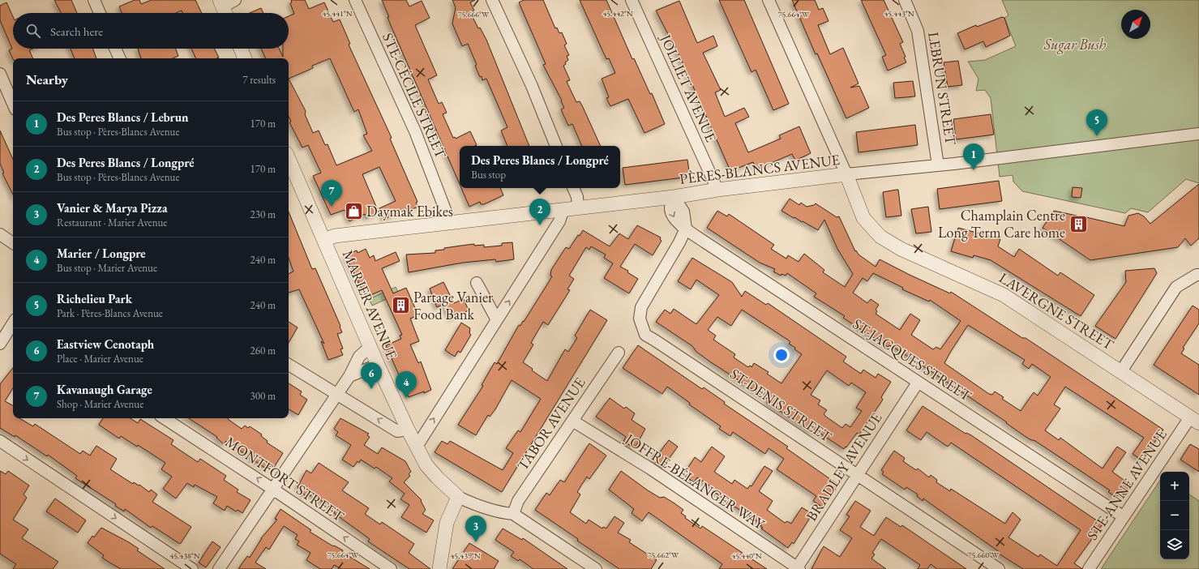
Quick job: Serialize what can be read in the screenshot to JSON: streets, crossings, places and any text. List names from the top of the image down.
{
  "streets": {
    "street": [
      "JOLLIET AVENUE",
      "LEBRUN STREET",
      "STE-CÉCILE STREET",
      "PÈRES-BLANCS AVENUE",
      "MARIER AVENUE",
      "LAVERGNE STREET",
      "ST-JACQUES STREET",
      "ST-DENIS STREET",
      "TABOR AVENUE",
      "BRADLEY AVENUE",
      "MONTFORT STREET",
      "JOFFRE-BÉLANGER WAY",
      "STE-ANNE AVENUE"
    ]
  },
  "crossings": [
    ["JOLLIET AVENUE", "PÈRES-BLANCS AVENUE"],
    ["LEBRUN STREET", "PÈRES-BLANCS AVENUE"],
    ["STE-CÉCILE STREET", "PÈRES-BLANCS AVENUE"],
    ["PÈRES-BLANCS AVENUE", "MARIER AVENUE"],
    ["PÈRES-BLANCS AVENUE", "LAVERGNE STREET"],
    ["PÈRES-BLANCS AVENUE", "ST-JACQUES STREET"],
    ["LAVERGNE STREET", "STE-ANNE AVENUE"],
    ["ST-JACQUES STREET", "ST-DENIS STREET"],
    ["ST-JACQUES STREET", "BRADLEY AVENUE"],
    ["ST-JACQUES STREET", "STE-ANNE AVENUE"],
    ["ST-DENIS STREET", "BRADLEY AVENUE"],
    ["TABOR AVENUE", "JOFFRE-BÉLANGER WAY"],
    ["BRADLEY AVENUE", "JOFFRE-BÉLANGER WAY"]
  ],
  "one_way": ["MONTFORT STREET"],
  "parks": ["Sugar Bush"],
  "places": {
    "shop": ["Daymak Ebikes"],
    "building": ["Champlain Centre Long Term Care home", "Partage Vanier Food Bank"]
  },
  "north": "top right",
  "page": {
    "search": "Search here",
    "heading": ["Nearby", "7 results"],
    "list": [
      {
        "mark": "1",
        "name": "Des Peres Blancs / Lebrun",
        "note": "Bus stop · Pères-Blancs Avenue",
        "value": "170 m"
      },
      {
        "mark": "2",
        "name": "Des Peres Blancs / Longpré",
        "note": "Bus stop · Pères-Blancs Avenue",
        "value": "170 m"
      },
      {
        "mark": "3",
        "name": "Vanier & Marya Pizza",
        "note": "Restaurant · Marier Avenue",
        "value": "230 m"
      },
      {
        "mark": "4",
        "name": "Marier / Longpre",
        "note": "Bus stop · Marier Avenue",
        "value": "240 m"
      },
      {
        "mark": "5",
        "name": "Richelieu Park",
        "note": "Park · Pères-Blancs Avenue",
        "value": "240 m"
      },
      {
        "mark": "6",
        "name": "Eastview Cenotaph",
        "note": "Place · Marier Avenue",
        "value": "260 m"
      },
      {
        "mark": "7",
        "name": "Kavanaugh Garage",
        "note": "Shop · Marier Avenue",
        "value": "300 m"
      }
    ],
    "pins": [
      "5",
      "1",
      "7",
      "2",
      "6",
      "4",
      "3"
    ],
    "popup": ["Des Peres Blancs / Longpré", "Bus stop"],
    "map_buttons": ["+", "−"]
  },
  "coordinates": [
    "45.442°N",
    "45.443°N",
    "45.441°N",
    "75.666°W",
    "75.664°W",
    "75.662°W",
    "75.660°W",
    "45.438°N",
    "45.439°N",
    "45.440°N"
  ]
}
